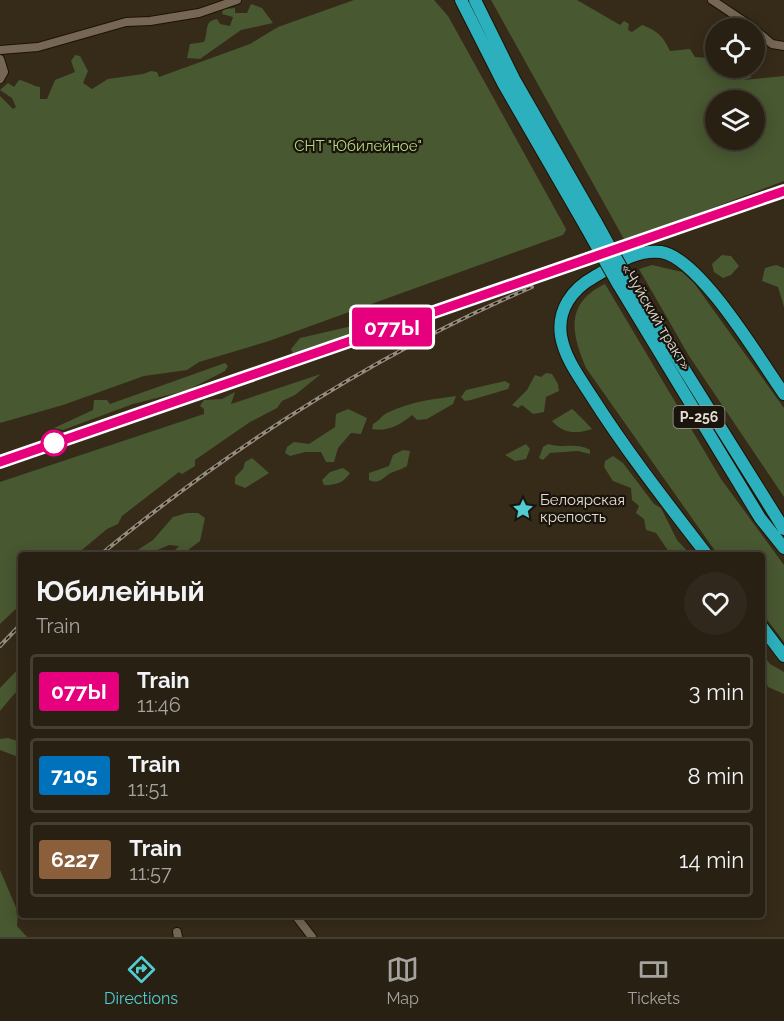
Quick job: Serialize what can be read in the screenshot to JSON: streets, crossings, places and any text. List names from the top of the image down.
{
  "streets": {
    "highway": ["«Чуйский тракт»", "Р-256"]
  },
  "parks": ["СНТ \"Юбилейное\""],
  "places": {
    "place": ["Белоярская крепость"]
  },
  "page": {
    "on_map": "077Ы",
    "heading": ["Юбилейный", "Train"],
    "list": [
      {
        "mark": "077Ы",
        "name": "Train",
        "note": "11:46",
        "value": "3 min"
      },
      {
        "mark": "7105",
        "name": "Train",
        "note": "11:51",
        "value": "8 min"
      },
      {
        "mark": "6227",
        "name": "Train",
        "note": "11:57",
        "value": "14 min"
      }
    ],
    "tabs": ["Directions", "Map", "Tickets"]
  }
}
